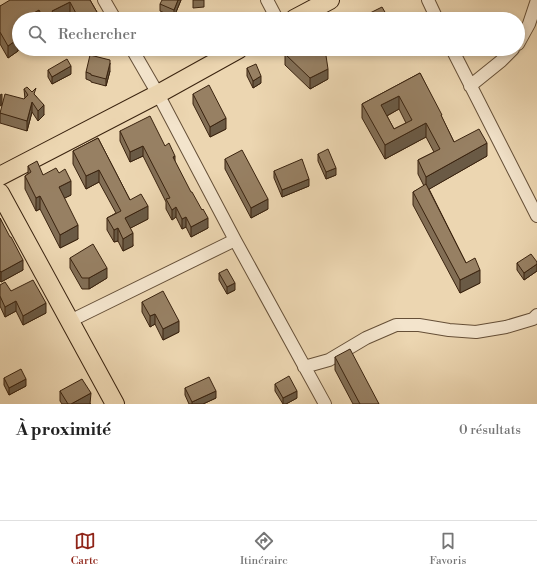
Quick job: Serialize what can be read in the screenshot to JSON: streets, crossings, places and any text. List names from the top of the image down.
{
  "page": {
    "search": "Rechercher",
    "heading": ["À proximité", "0 résultats"],
    "nav": ["Carte", "Itinéraire", "Favoris"]
  }
}
